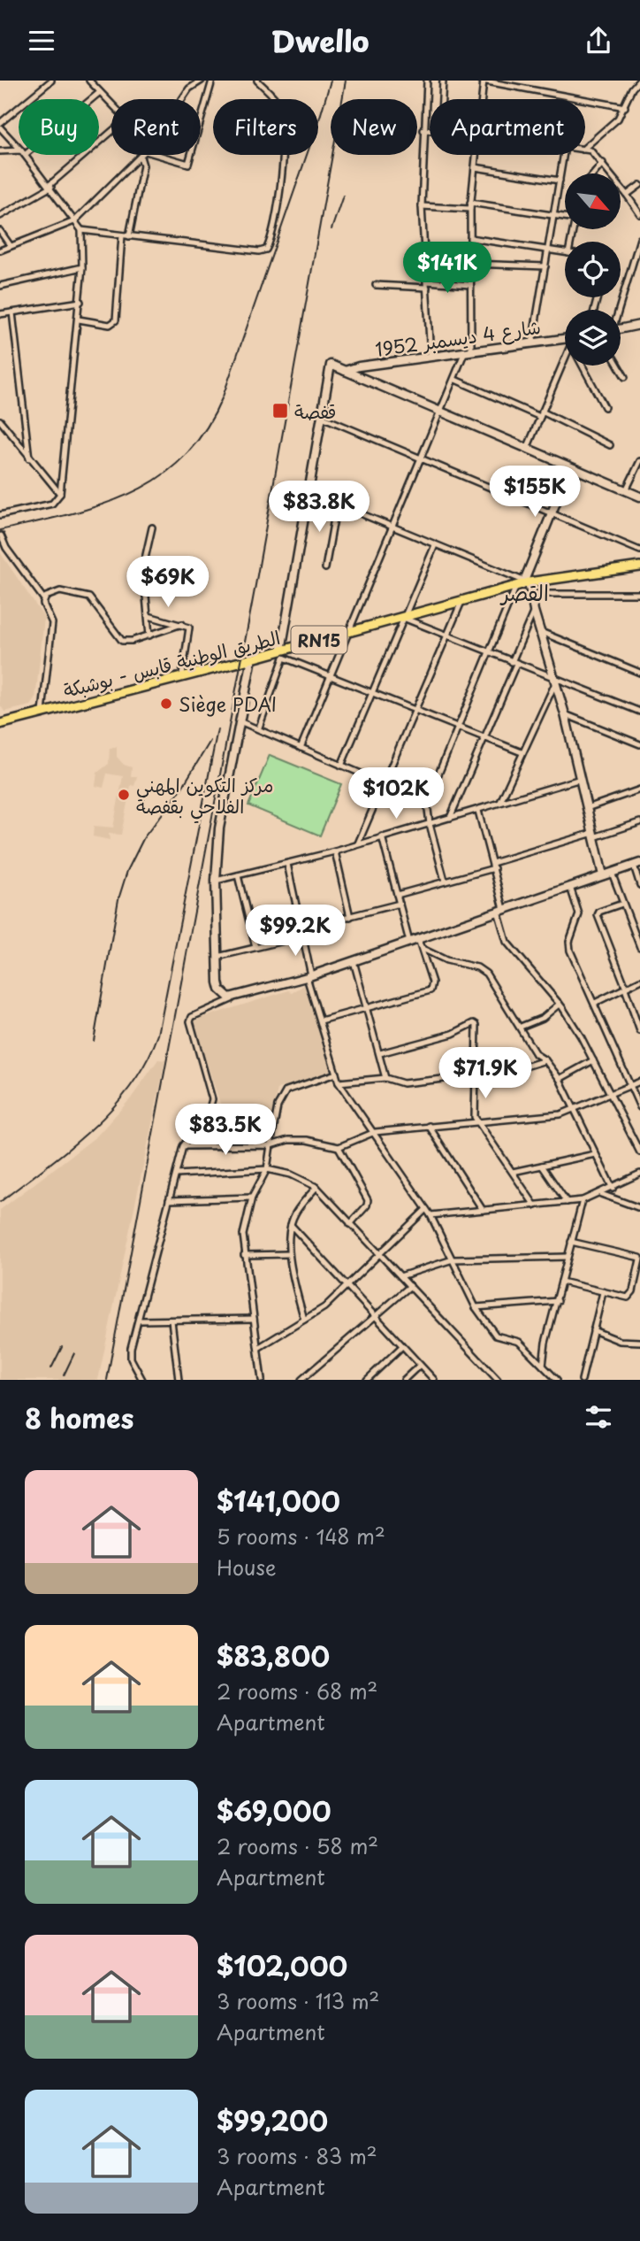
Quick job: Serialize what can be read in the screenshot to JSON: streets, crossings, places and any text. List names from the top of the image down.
{
  "streets": {
    "main road": ["RN15", "الطريق الوطنية قابس - بوشبكة"],
    "street": ["شارع 4 ديسمبر 1952"]
  },
  "districts": ["القصر"],
  "places": {
    "transit": ["قفصة"],
    "other": ["Siège PDAI", "مركز التكوين المهني الفلاحي بقفصة"]
  },
  "north": "bottom right",
  "page": {
    "header": "Dwello",
    "chip": [
      "Buy",
      "Rent",
      "Filters",
      "New",
      "Apartment"
    ],
    "price": [
      "$141K",
      "$155K",
      "$83.8K",
      "$69K",
      "$102K",
      "$99.2K",
      "$71.9K",
      "$83.5K"
    ],
    "heading": "8 homes",
    "list": [
      {
        "name": "$141,000",
        "note": "5 rooms · 148 m² · House"
      },
      {
        "name": "$83,800",
        "note": "2 rooms · 68 m² · Apartment"
      },
      {
        "name": "$69,000",
        "note": "2 rooms · 58 m² · Apartment"
      },
      {
        "name": "$102,000",
        "note": "3 rooms · 113 m² · Apartment"
      },
      {
        "name": "$99,200",
        "note": "3 rooms · 83 m² · Apartment"
      }
    ]
  }
}
